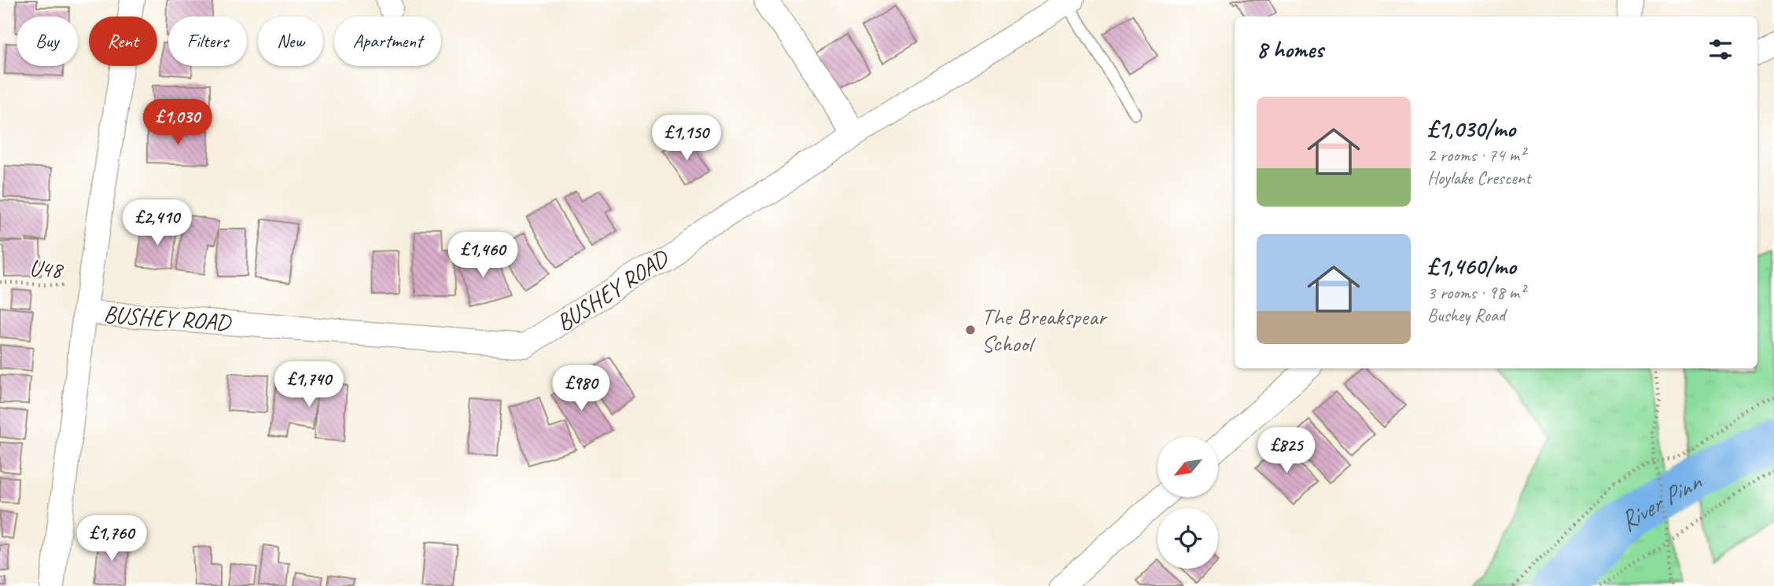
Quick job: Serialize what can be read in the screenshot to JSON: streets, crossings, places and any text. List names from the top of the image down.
{
  "streets": {
    "street": ["BUSHEY ROAD"],
    "path": ["U48"]
  },
  "water": ["River Pinn"],
  "places": ["The Breakspear School"],
  "north": "bottom left",
  "page": {
    "chip": [
      "Buy",
      "Rent",
      "Filters",
      "New",
      "Apartment"
    ],
    "heading": "8 homes",
    "list": [
      {
        "name": "£1,030/mo",
        "note": "2 rooms · 74 m² · Hoylake Crescent"
      },
      {
        "name": "£1,460/mo",
        "note": "3 rooms · 98 m² · Bushey Road"
      }
    ],
    "price": [
      "£1,030",
      "£1,150",
      "£2,410",
      "£1,460",
      "£1,740",
      "£980",
      "£825",
      "£1,760"
    ]
  }
}
